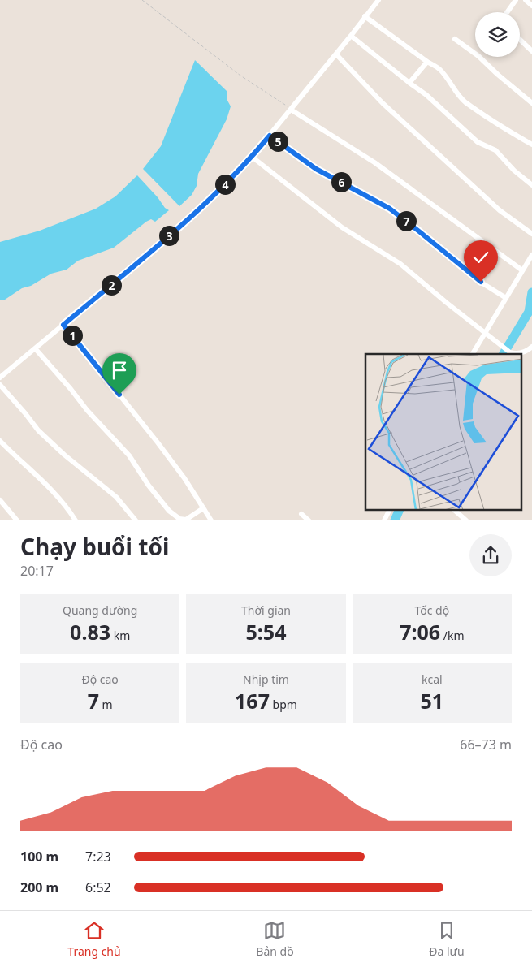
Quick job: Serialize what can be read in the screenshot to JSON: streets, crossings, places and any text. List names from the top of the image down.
{
  "page": {
    "pins": [
      "5",
      "6",
      "4",
      "7",
      "3",
      "2",
      "1"
    ],
    "heading": ["Chạy buổi tối", "20:17"],
    "stats": [
      ["Quãng đường", "0.83 km"],
      ["Thời gian", "5:54"],
      ["Tốc độ", "7:06 /km"],
      ["Độ cao", "7 m"],
      ["Nhịp tim", "167 bpm"],
      ["kcal", "51"]
    ],
    "chart": ["Độ cao", "66–73 m"],
    "list": [
      {
        "name": "100 m",
        "note": "7:23"
      },
      {
        "name": "200 m",
        "note": "6:52"
      }
    ],
    "tabs": ["Trang chủ", "Bản đồ", "Đã lưu"]
  }
}
